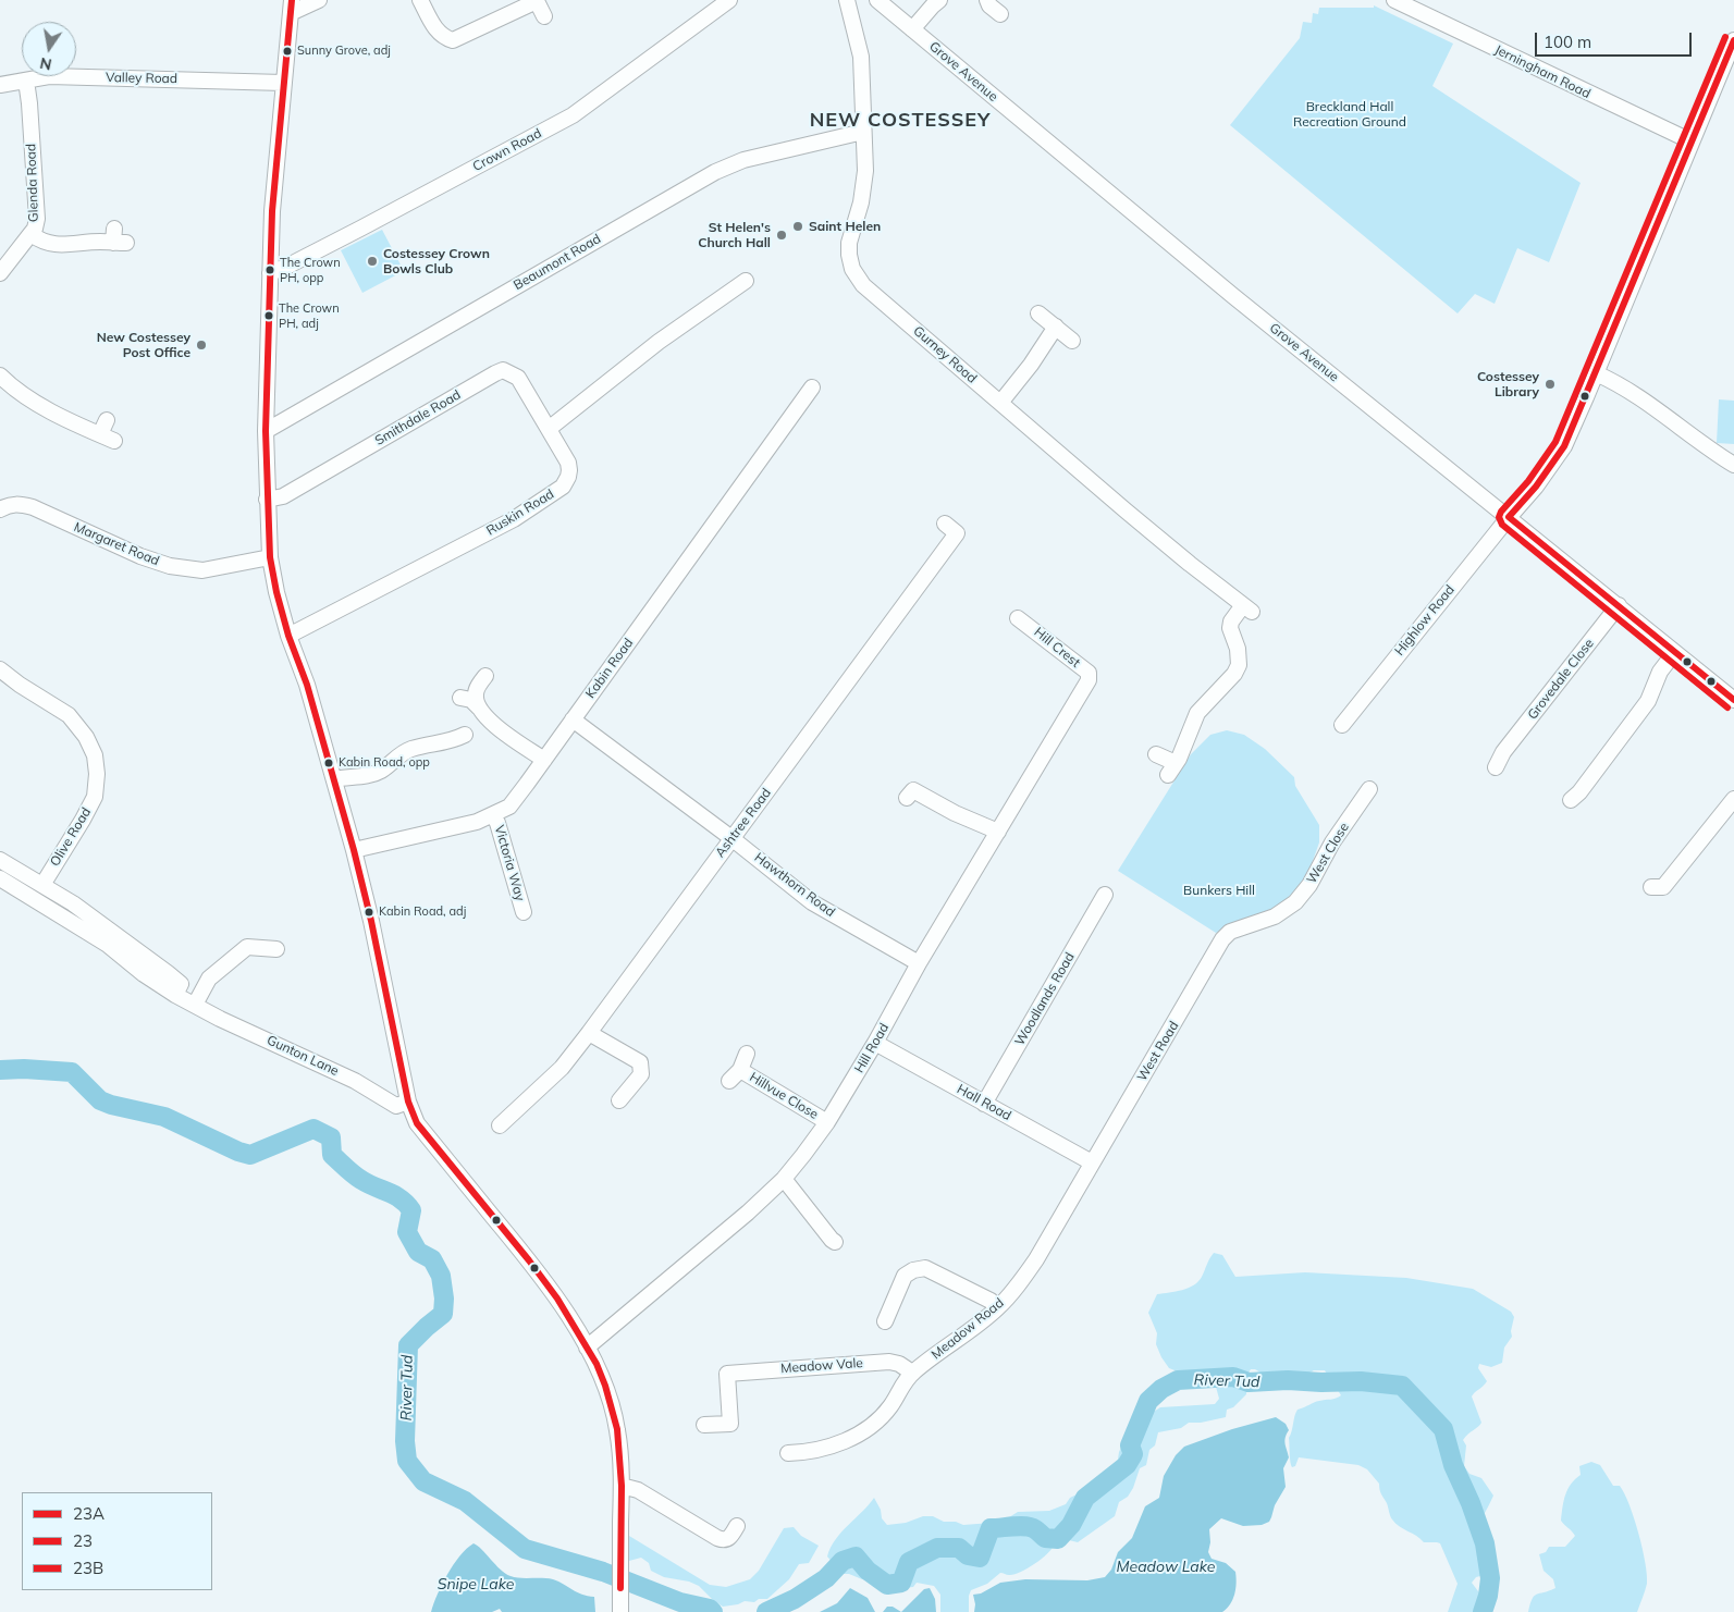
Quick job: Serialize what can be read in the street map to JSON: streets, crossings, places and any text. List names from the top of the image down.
{
  "streets": {
    "street": [
      "Grove Avenue",
      "Jerningham Road",
      "Valley Road",
      "Crown Road",
      "Glenda Road",
      "Beaumont Road",
      "Gurney Road",
      "Smithdale Road",
      "Ruskin Road",
      "Margaret Road",
      "Highlow Road",
      "Hill Crest",
      "Kabin Road",
      "Grovedale Close",
      "Ashtree Road",
      "Olive Road",
      "West Close",
      "Victoria Way",
      "Hawthorn Road",
      "Woodlands Road",
      "Hill Road",
      "West Road",
      "Gunton Lane",
      "Hillvue Close",
      "Hall Road",
      "Meadow Road",
      "Meadow Vale"
    ]
  },
  "crossings": [
    ["Grove Avenue", "Highlow Road"],
    ["Grove Avenue", "Grovedale Close"],
    ["Jerningham Road", "Highlow Road"],
    ["Valley Road", "Glenda Road"],
    ["Beaumont Road", "Gurney Road"],
    ["Smithdale Road", "Ruskin Road"],
    ["Hill Crest", "Hill Road"],
    ["Kabin Road", "Victoria Way"],
    ["Kabin Road", "Hawthorn Road"],
    ["Ashtree Road", "Hawthorn Road"],
    ["West Close", "West Road"],
    ["Hawthorn Road", "Hill Road"],
    ["Woodlands Road", "Hall Road"],
    ["Hill Road", "Hillvue Close"],
    ["Hill Road", "Hall Road"],
    ["West Road", "Hall Road"],
    ["West Road", "Meadow Road"],
    ["Hall Road", "Meadow Road"],
    ["Meadow Road", "Meadow Vale"]
  ],
  "districts": ["NEW COSTESSEY"],
  "water": ["River Tud", "Meadow Lake", "Snipe Lake"],
  "parks": ["Breckland Hall Recreation Ground", "Bunkers Hill"],
  "places": [
    "Sunny Grove, adj",
    "Saint Helen",
    "St Helen's Church Hall",
    "Costessey Crown Bowls Club",
    "The Crown PH, opp",
    "The Crown PH, adj",
    "New Costessey Post Office",
    "Costessey Library",
    "Kabin Road, opp",
    "Kabin Road, adj"
  ],
  "lines": ["transit line 23A", "transit line 23B", "transit line 23"],
  "legend": ["23A", "23", "23B"],
  "scale_bar": "100 m",
  "north": "bottom"
}
